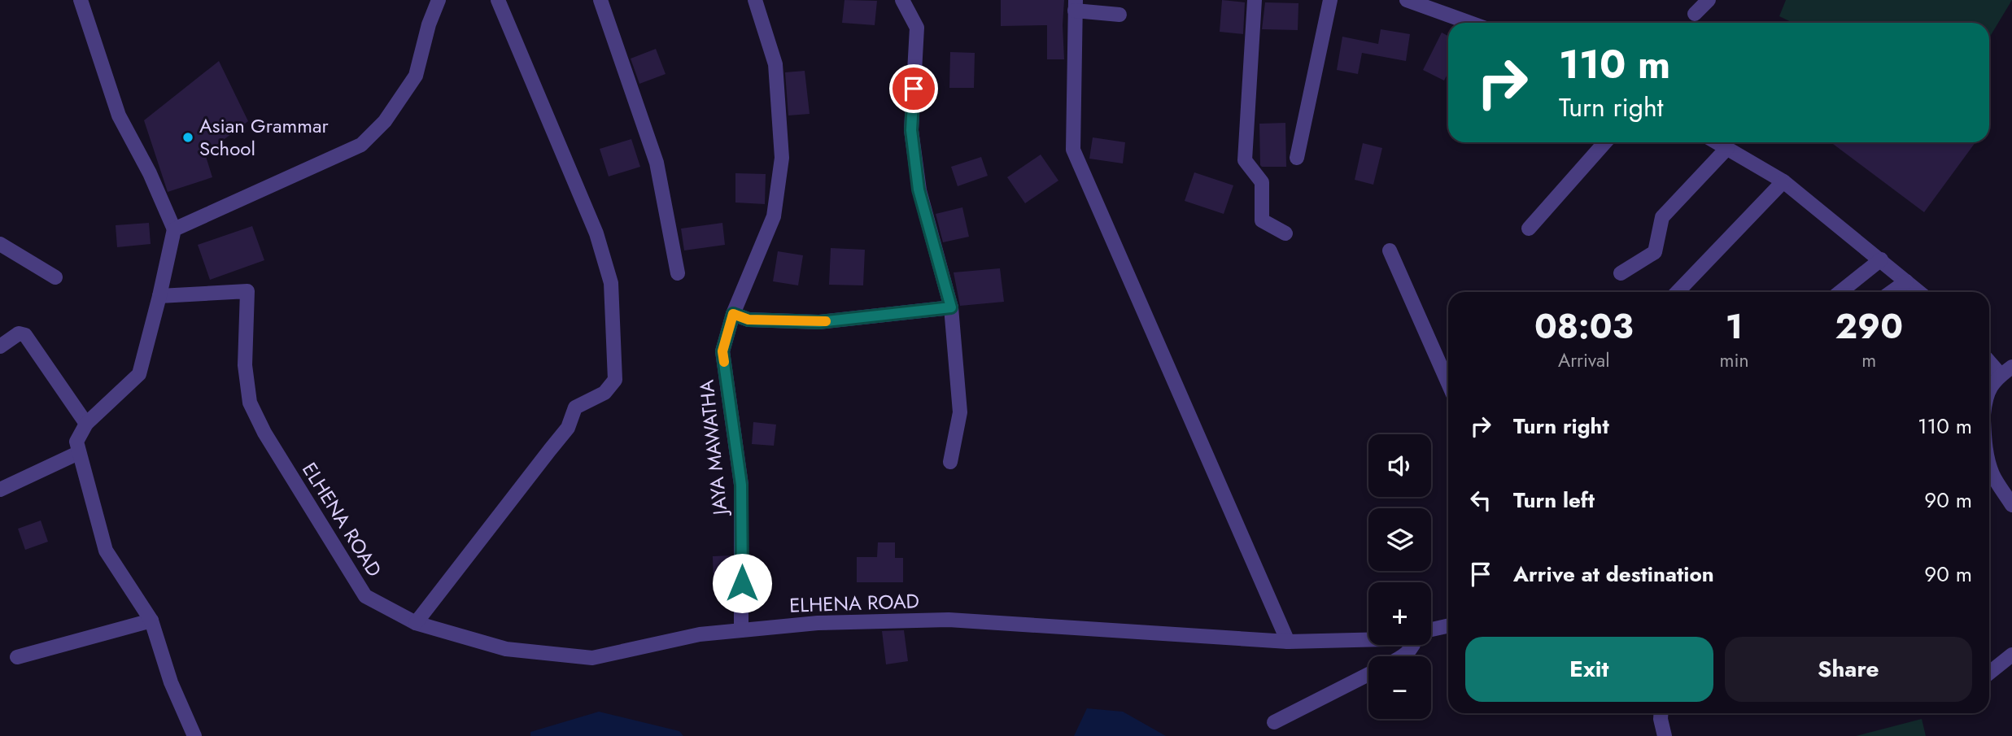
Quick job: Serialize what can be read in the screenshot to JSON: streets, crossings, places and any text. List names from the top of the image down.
{
  "streets": {
    "street": ["JAYA MAWATHA", "ELHENA ROAD"]
  },
  "crossings": [
    ["JAYA MAWATHA", "ELHENA ROAD"]
  ],
  "places": ["Asian Grammar School"],
  "page": {
    "turn": ["110 m", "Turn right"],
    "eta": [
      "08:03",
      "Arrival",
      "1",
      "min",
      "290",
      "m"
    ],
    "list": [
      {
        "name": "Turn right",
        "value": "110 m"
      },
      {
        "name": "Turn left",
        "value": "90 m"
      },
      {
        "name": "Arrive at destination",
        "value": "90 m"
      }
    ],
    "map_buttons": ["+", "−"],
    "buttons": ["Exit", "Share"]
  }
}
